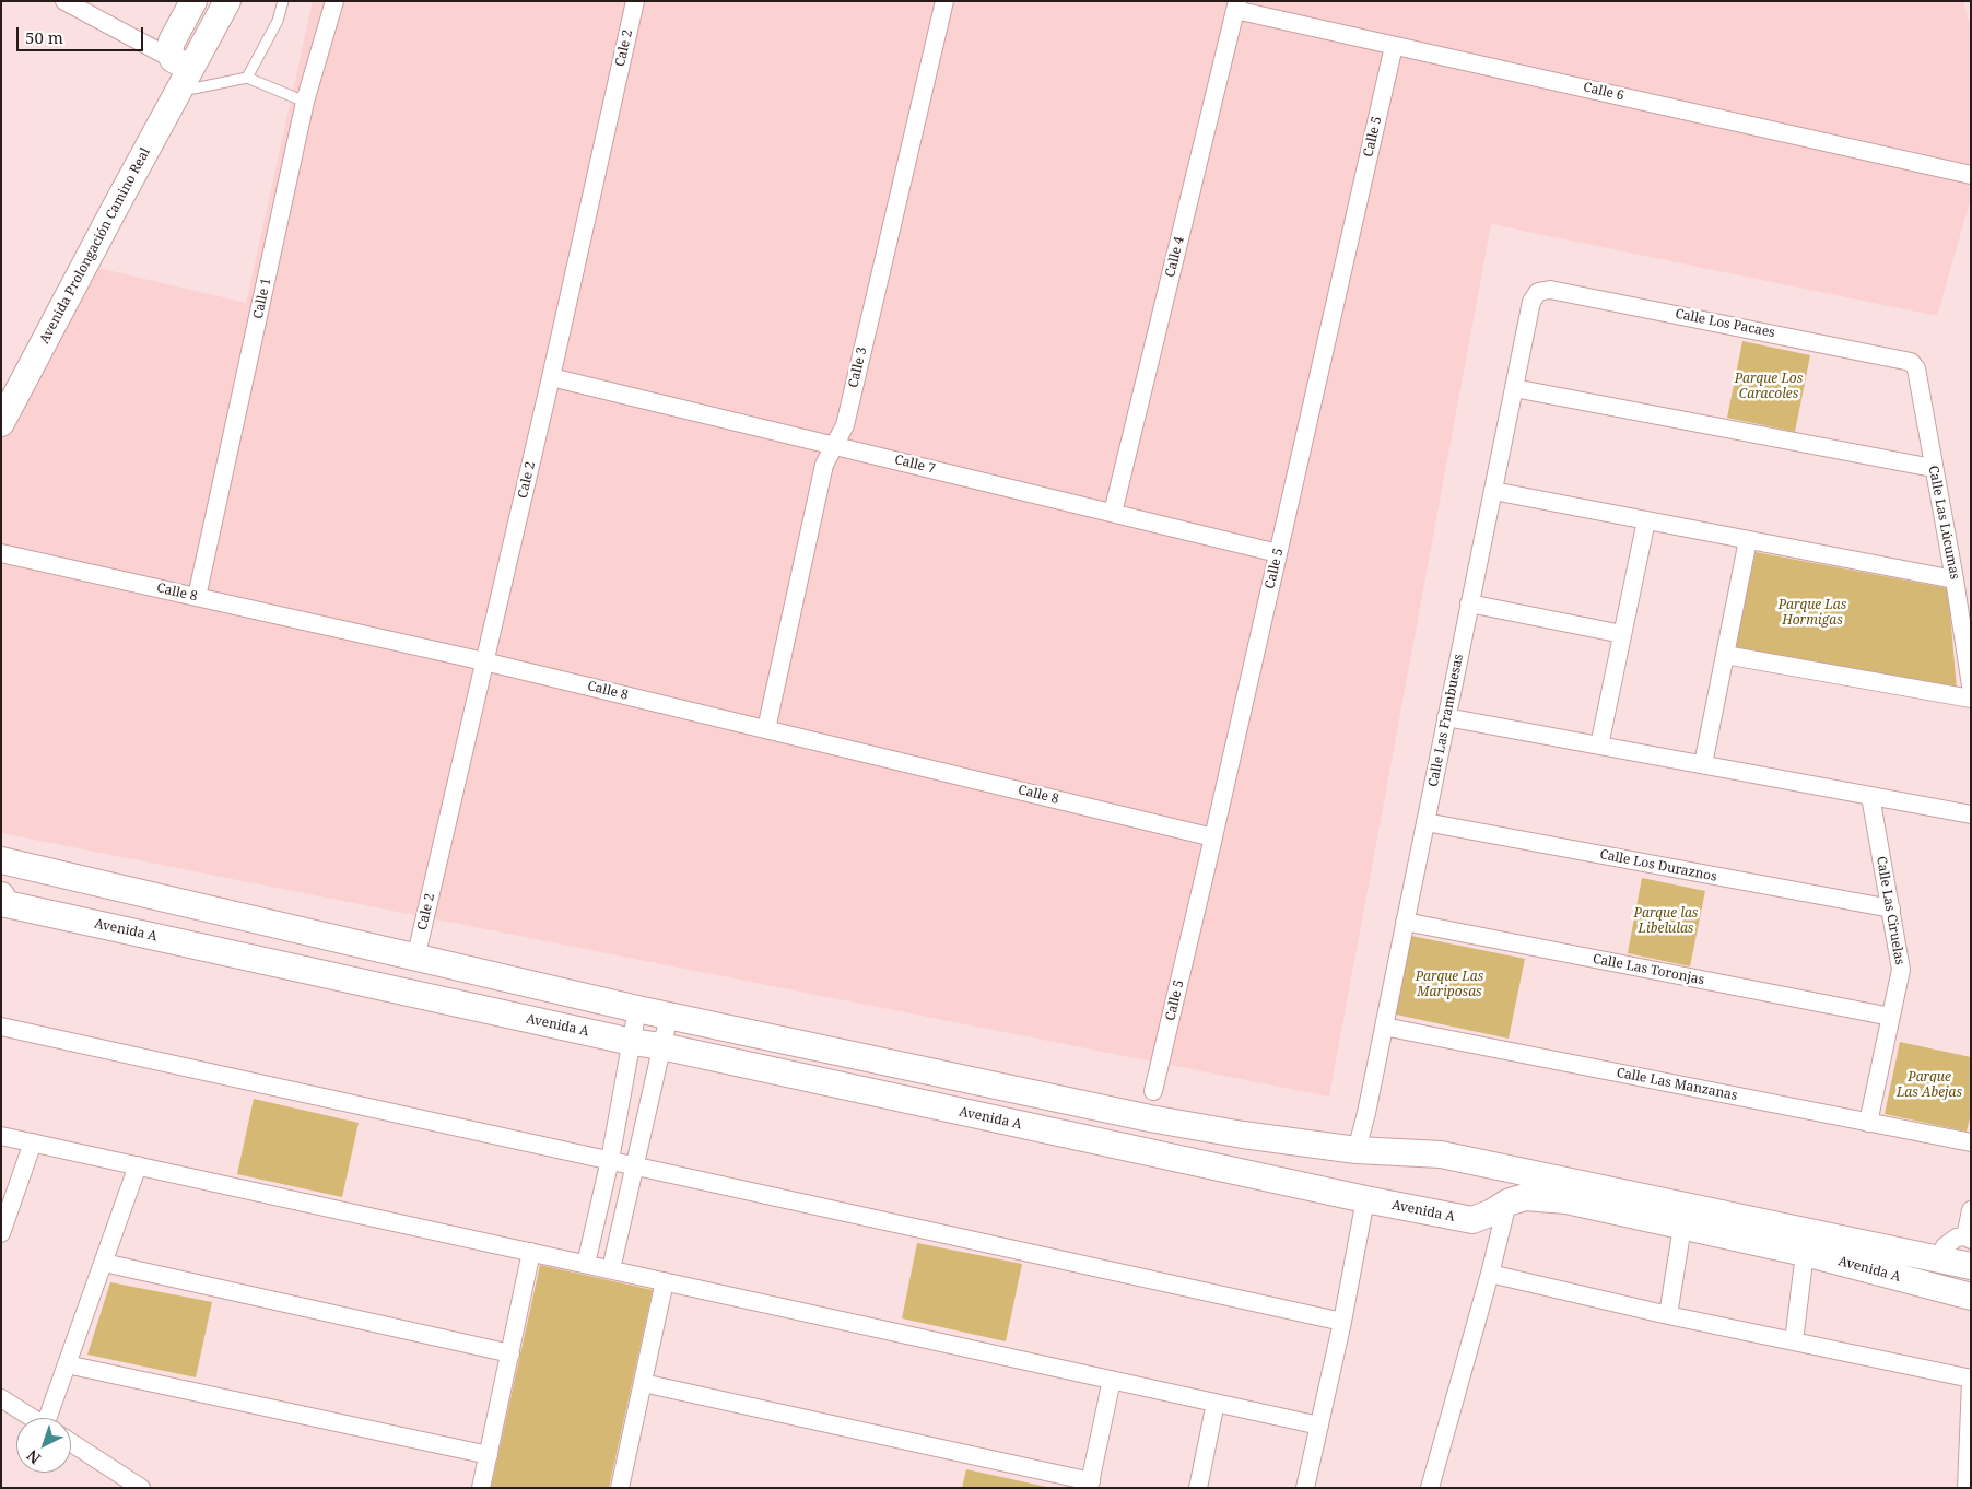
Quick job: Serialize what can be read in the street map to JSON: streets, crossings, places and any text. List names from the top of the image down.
{
  "streets": {
    "street": [
      "Cale 2",
      "Calle 6",
      "Calle 5",
      "Avenida Prolongación Camino Real",
      "Calle 4",
      "Calle 1",
      "Calle Los Pacaes",
      "Calle 3",
      "Calle 7",
      "Calle Las Lúcumas",
      "Calle 8",
      "Calle Las Frambuesas",
      "Calle Los Duraznos",
      "Calle Las Ciruelas",
      "Avenida A",
      "Calle Las Toronjas",
      "Calle Las Manzanas"
    ]
  },
  "crossings": [
    ["Cale 2", "Calle 7"],
    ["Cale 2", "Calle 8"],
    ["Cale 2", "Avenida A"],
    ["Calle 6", "Calle 5"],
    ["Calle 6", "Calle 4"],
    ["Calle 5", "Calle 7"],
    ["Calle 5", "Calle 8"],
    ["Calle 4", "Calle 7"],
    ["Calle 1", "Calle 8"],
    ["Calle Los Pacaes", "Calle Las Lúcumas"],
    ["Calle Los Pacaes", "Calle Las Frambuesas"],
    ["Calle 3", "Calle 7"],
    ["Calle 3", "Calle 8"],
    ["Calle Las Frambuesas", "Calle Los Duraznos"],
    ["Calle Las Frambuesas", "Avenida A"],
    ["Calle Las Frambuesas", "Calle Las Toronjas"],
    ["Calle Las Frambuesas", "Calle Las Manzanas"],
    ["Calle Los Duraznos", "Calle Las Ciruelas"],
    ["Calle Las Ciruelas", "Calle Las Toronjas"],
    ["Calle Las Ciruelas", "Calle Las Manzanas"]
  ],
  "parks": [
    "Parque Los Caracoles",
    "Parque Las Hormigas",
    "Parque las Libelulas",
    "Parque Las Mariposas",
    "Parque Las Abejas"
  ],
  "scale_bar": "50 m",
  "north": "bottom left"
}
